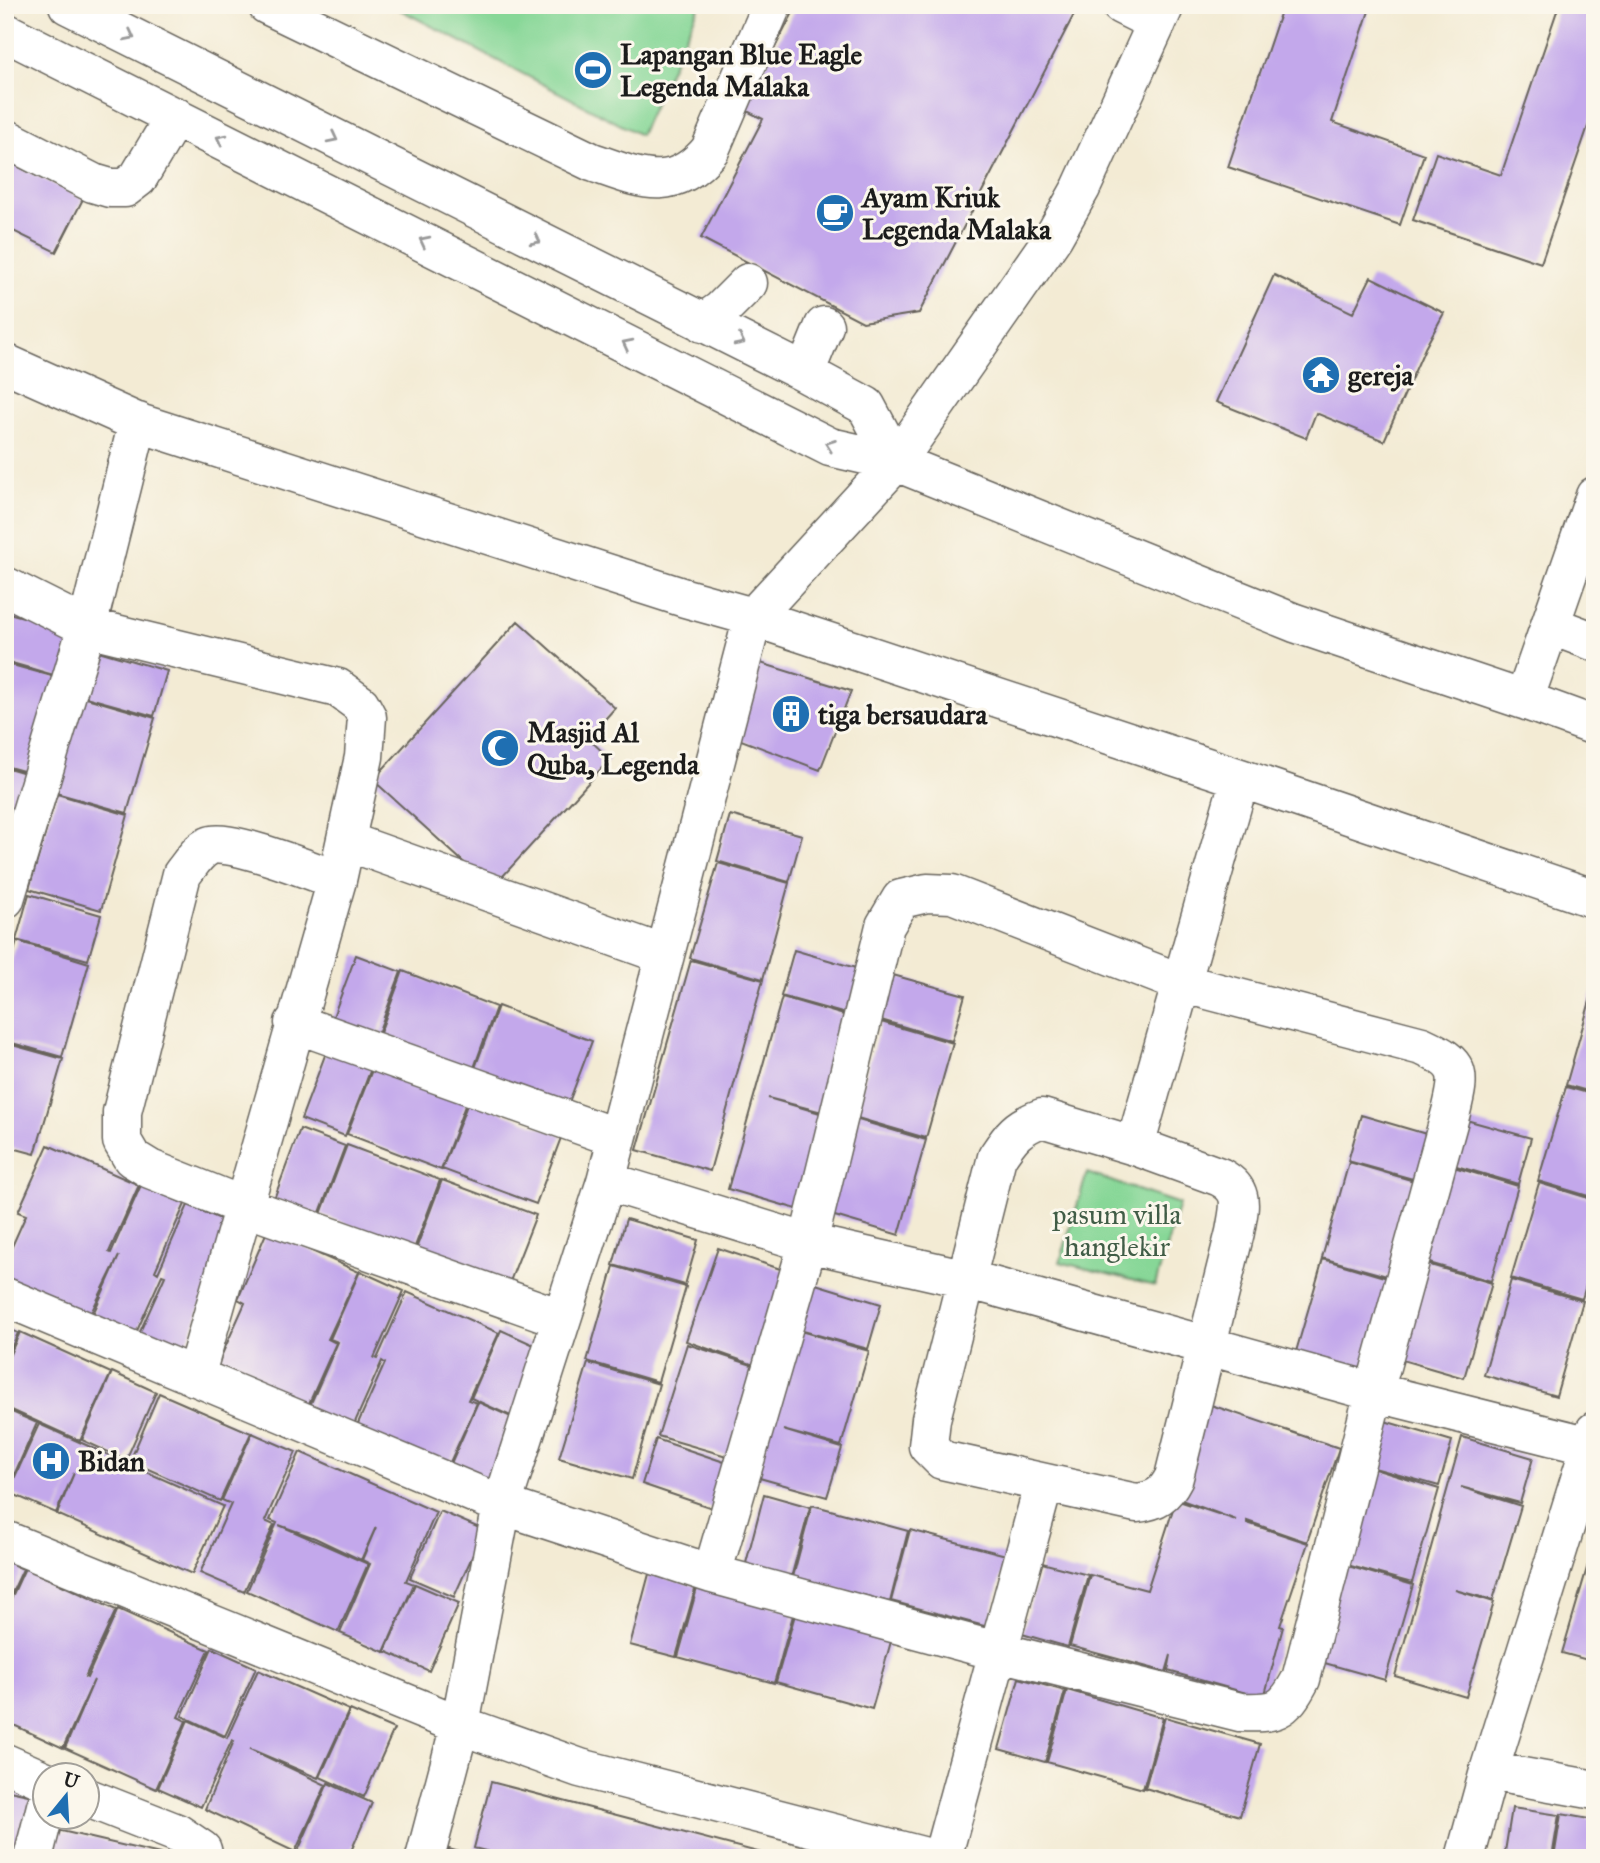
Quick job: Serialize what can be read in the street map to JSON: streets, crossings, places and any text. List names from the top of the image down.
{
  "parks": ["pasum villa hanglekir"],
  "places": {
    "sports": ["Lapangan Blue Eagle Legenda Malaka"],
    "cafe": ["Ayam Kriuk Legenda Malaka"],
    "temple": ["gereja"],
    "building": ["tiga bersaudara"],
    "mosque": ["Masjid Al Quba, Legenda"],
    "hospital": ["Bidan"]
  },
  "north": "top"
}
